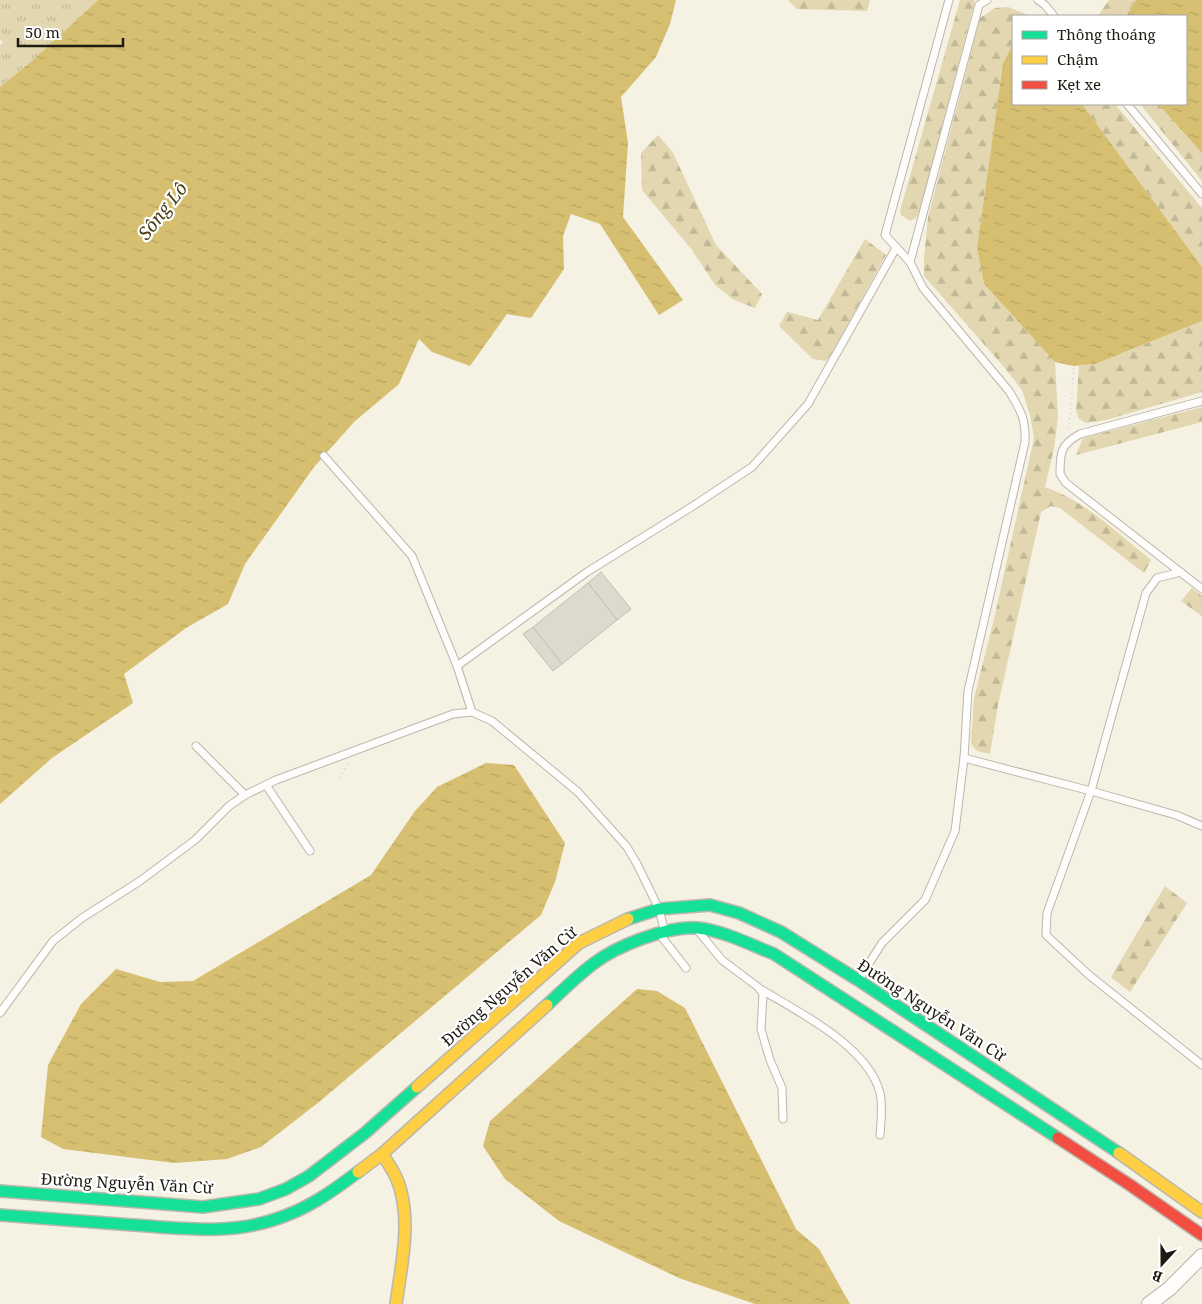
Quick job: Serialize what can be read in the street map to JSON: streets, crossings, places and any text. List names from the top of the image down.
{
  "streets": {
    "main road": ["Đường Nguyễn Văn Cừ"]
  },
  "water": ["Sông Lô"],
  "legend": ["Thông thoáng", "Chậm", "Kẹt xe"],
  "scale_bar": "50 m",
  "north": "bottom"
}
